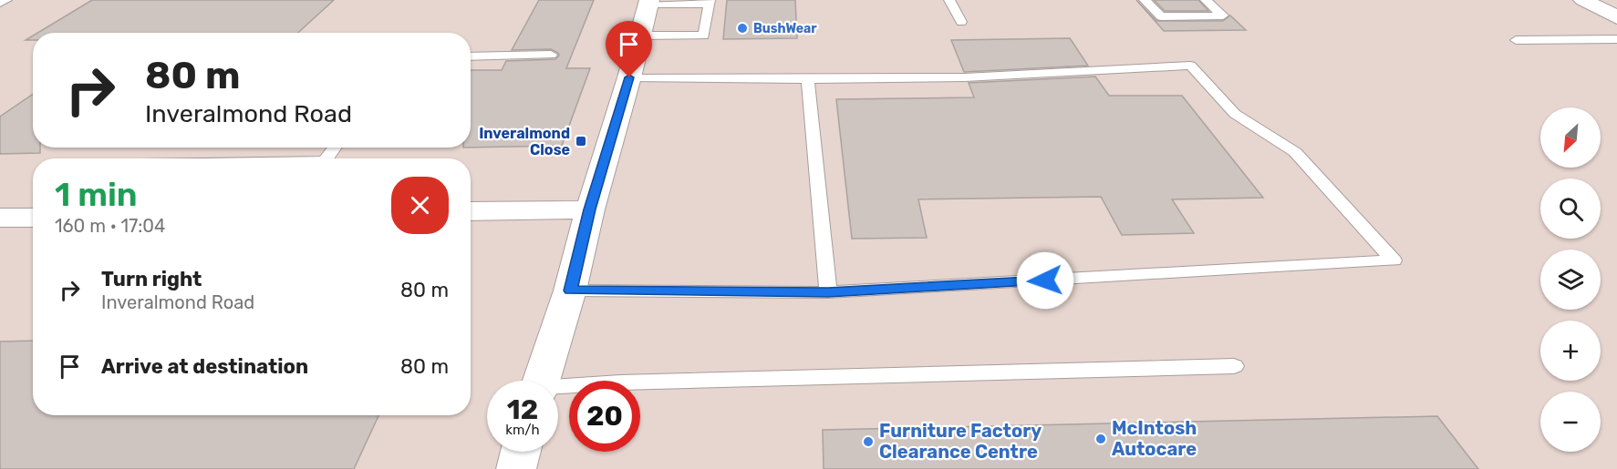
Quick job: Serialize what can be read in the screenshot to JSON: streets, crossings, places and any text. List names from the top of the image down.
{
  "places": {
    "other": ["BushWear", "McIntosh Autocare", "Furniture Factory Clearance Centre"],
    "transit": ["Inveralmond Close"]
  },
  "north": "bottom left",
  "page": {
    "turn": ["80 m", "Inveralmond Road"],
    "map_buttons": ["+", "−"],
    "heading": ["1 min", "160 m · 17:04"],
    "list": [
      {
        "name": "Turn right",
        "note": "Inveralmond Road",
        "value": "80 m"
      },
      {
        "name": "Arrive at destination",
        "value": "80 m"
      }
    ],
    "speed": "12 km/h",
    "limit": "20"
  }
}
